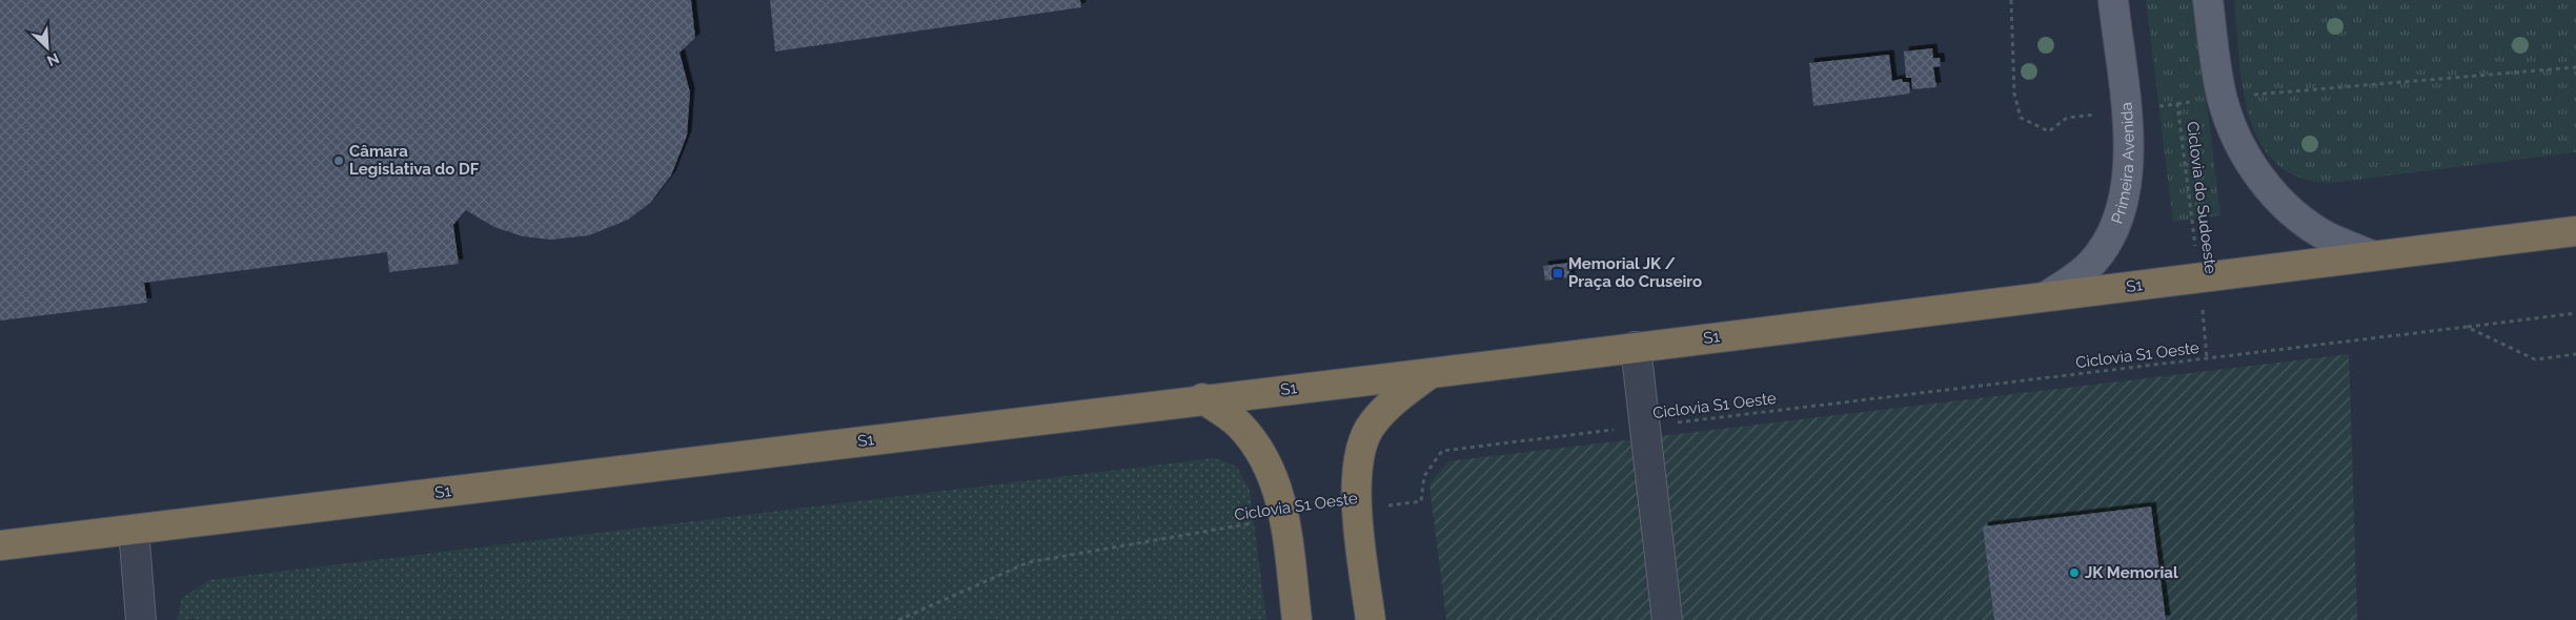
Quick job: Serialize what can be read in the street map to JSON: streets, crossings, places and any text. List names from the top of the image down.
{
  "streets": {
    "highway": ["S1"],
    "main road": ["Primeira Avenida"],
    "path": ["Ciclovia do Sudoeste", "Ciclovia S1 Oeste"]
  },
  "crossings": [
    ["Primeira Avenida", "Ciclovia do Sudoeste"],
    ["Primeira Avenida", "S1"],
    ["Ciclovia do Sudoeste", "S1"],
    ["Ciclovia do Sudoeste", "Ciclovia S1 Oeste"]
  ],
  "places": {
    "other": ["Câmara Legislativa do DF", "JK Memorial"],
    "transit": ["Memorial JK / Praça do Cruseiro"]
  },
  "north": "bottom right"
}
